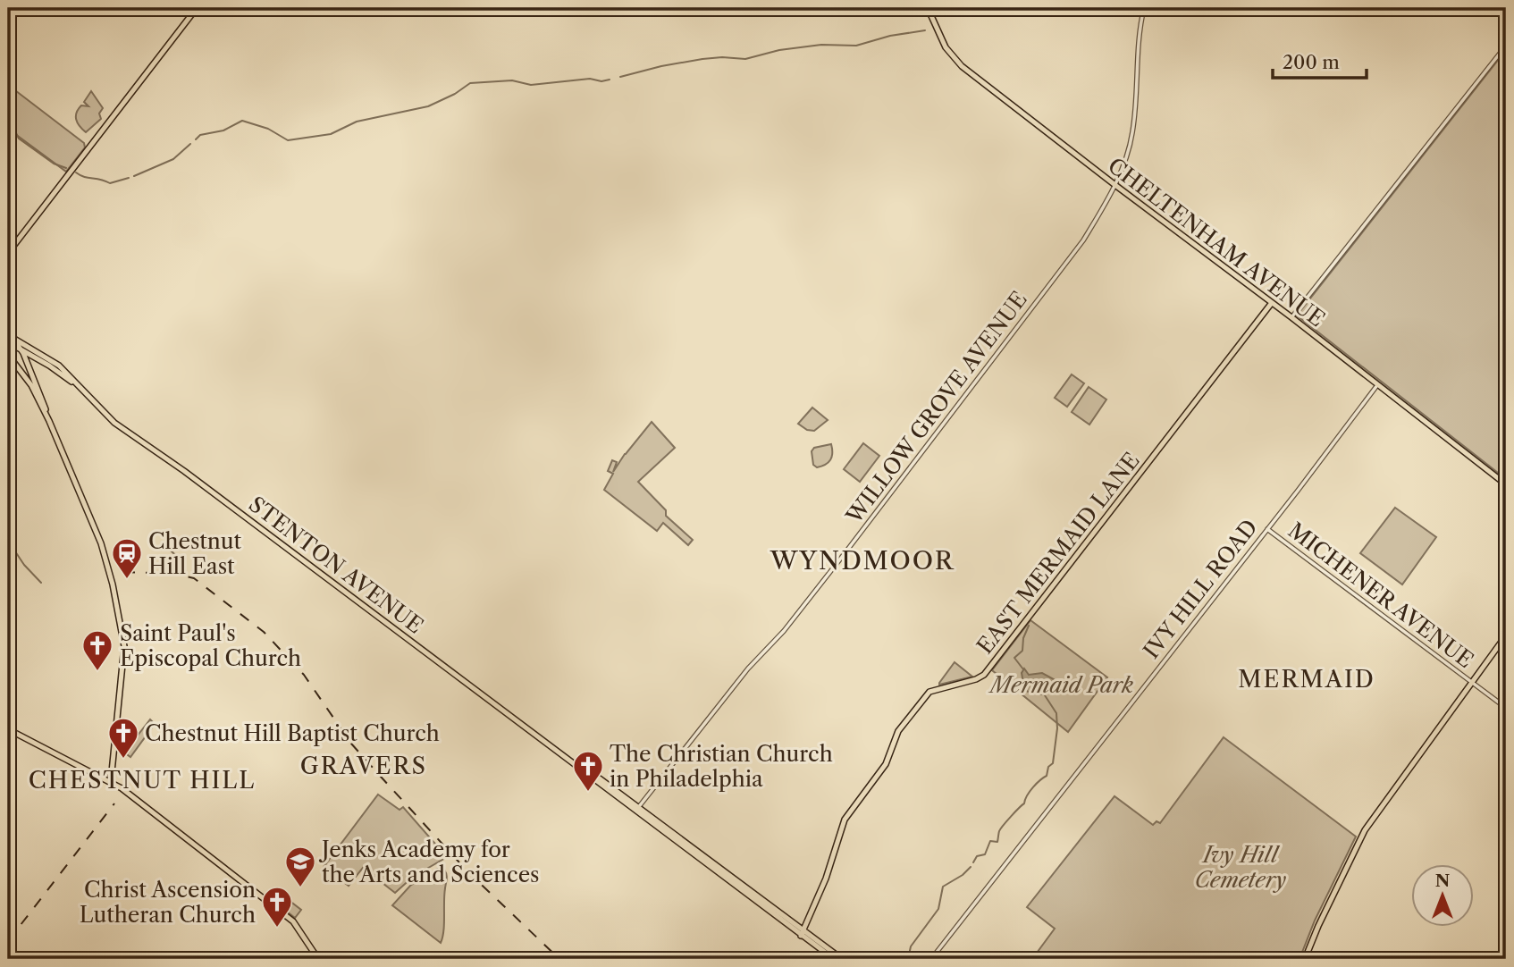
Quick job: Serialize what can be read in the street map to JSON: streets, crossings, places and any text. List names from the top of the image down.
{
  "streets": {
    "main road": ["CHELTENHAM AVENUE", "EAST MERMAID LANE", "STENTON AVENUE"],
    "street": ["WILLOW GROVE AVENUE", "IVY HILL ROAD", "MICHENER AVENUE"]
  },
  "crossings": [
    ["CHELTENHAM AVENUE", "WILLOW GROVE AVENUE"],
    ["CHELTENHAM AVENUE", "EAST MERMAID LANE"],
    ["CHELTENHAM AVENUE", "IVY HILL ROAD"],
    ["WILLOW GROVE AVENUE", "STENTON AVENUE"],
    ["EAST MERMAID LANE", "STENTON AVENUE"],
    ["IVY HILL ROAD", "MICHENER AVENUE"]
  ],
  "districts": [
    "WYNDMOOR",
    "MERMAID",
    "GRAVERS",
    "CHESTNUT HILL"
  ],
  "parks": ["Mermaid Park", "Ivy Hill Cemetery"],
  "places": {
    "station": ["Chestnut Hill East"],
    "church": [
      "Saint Paul's Episcopal Church",
      "Chestnut Hill Baptist Church",
      "The Christian Church in Philadelphia",
      "Christ Ascension Lutheran Church"
    ],
    "school or university": ["Jenks Academy for the Arts and Sciences"]
  },
  "scale_bar": "200 m",
  "north": "top"
}
